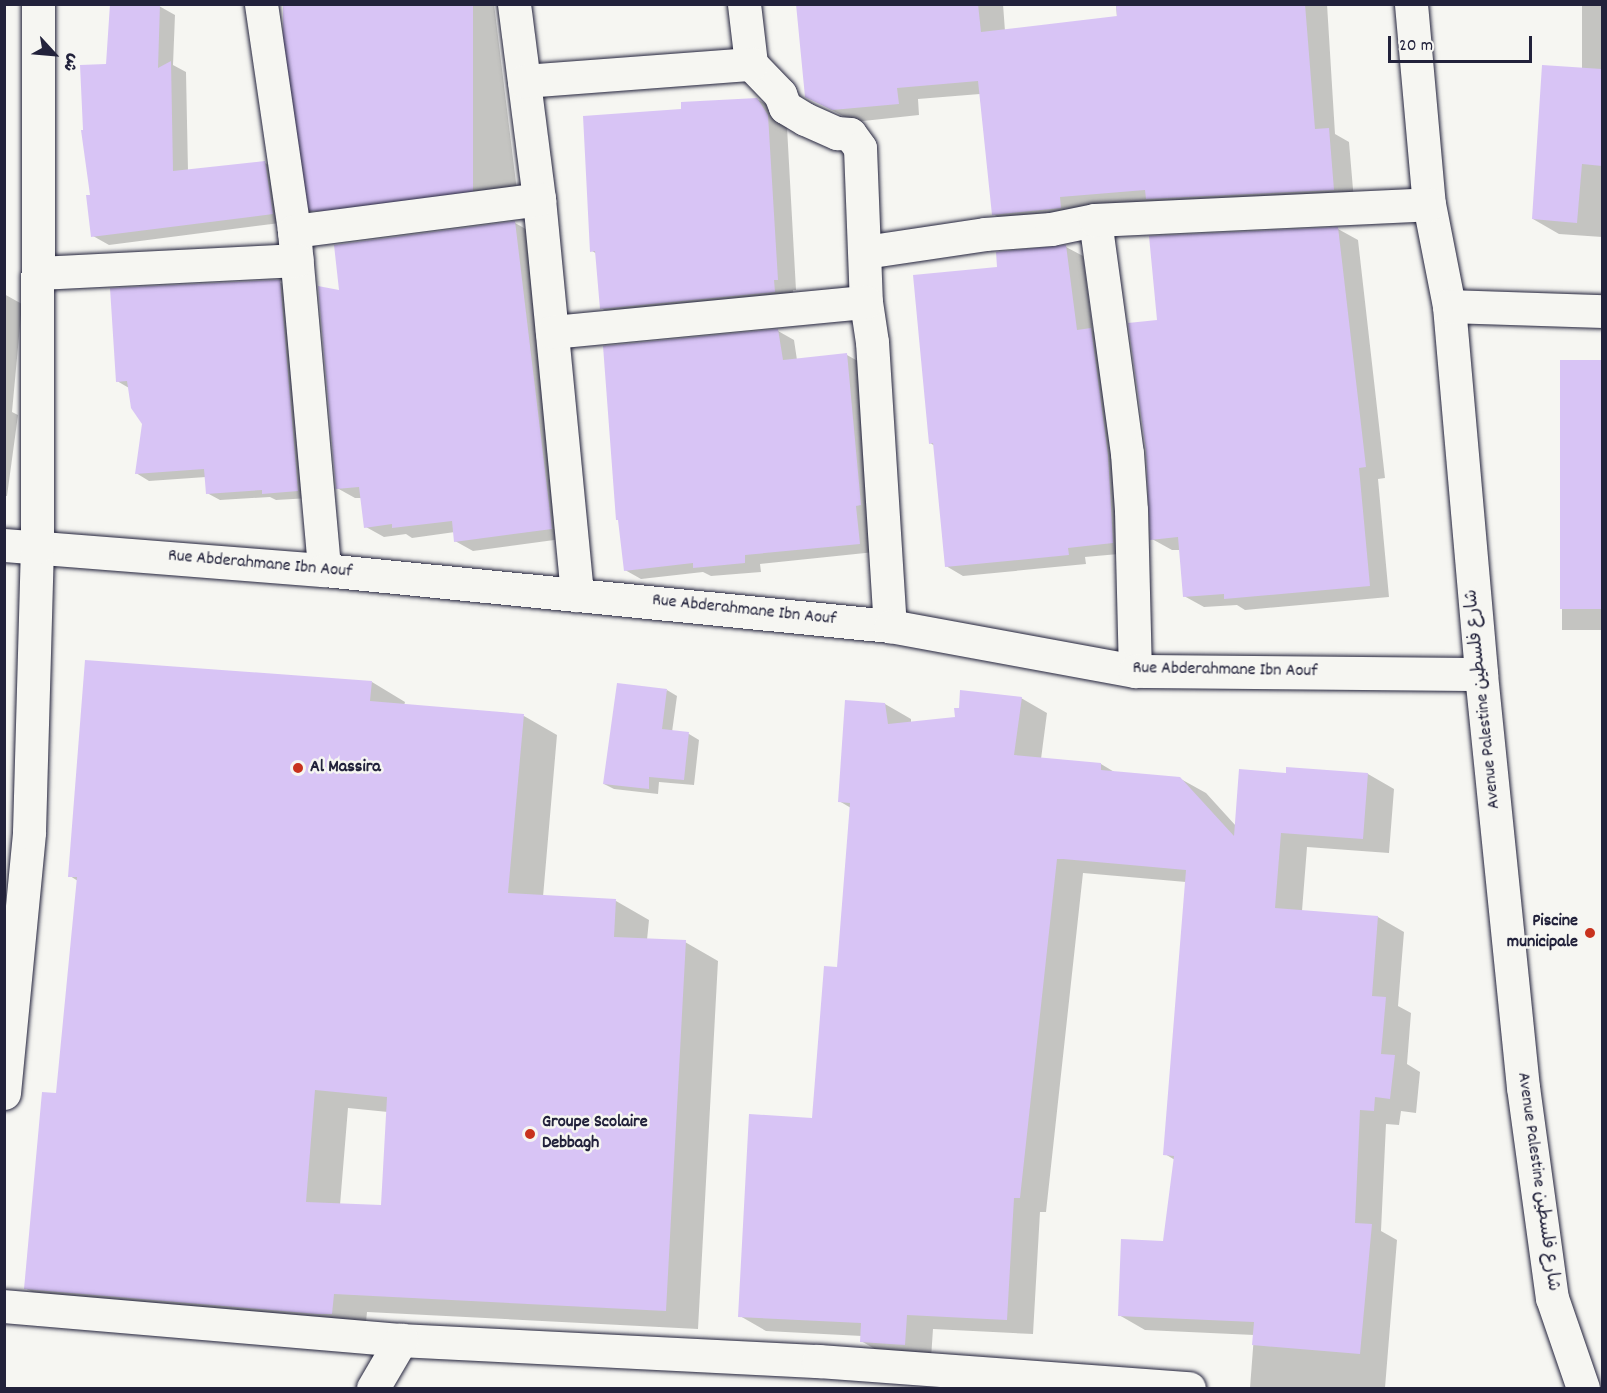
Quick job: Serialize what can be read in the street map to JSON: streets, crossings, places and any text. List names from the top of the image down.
{
  "streets": {
    "street": ["Rue Abderahmane Ibn Aouf", "Avenue Palestine شارع فلسطين"]
  },
  "crossings": [
    ["Rue Abderahmane Ibn Aouf", "Avenue Palestine شارع فلسطين"]
  ],
  "places": ["Al Massira", "Piscine municipale", "Groupe Scolaire Debbagh"],
  "scale_bar": "20 m",
  "north": "bottom right"
}
